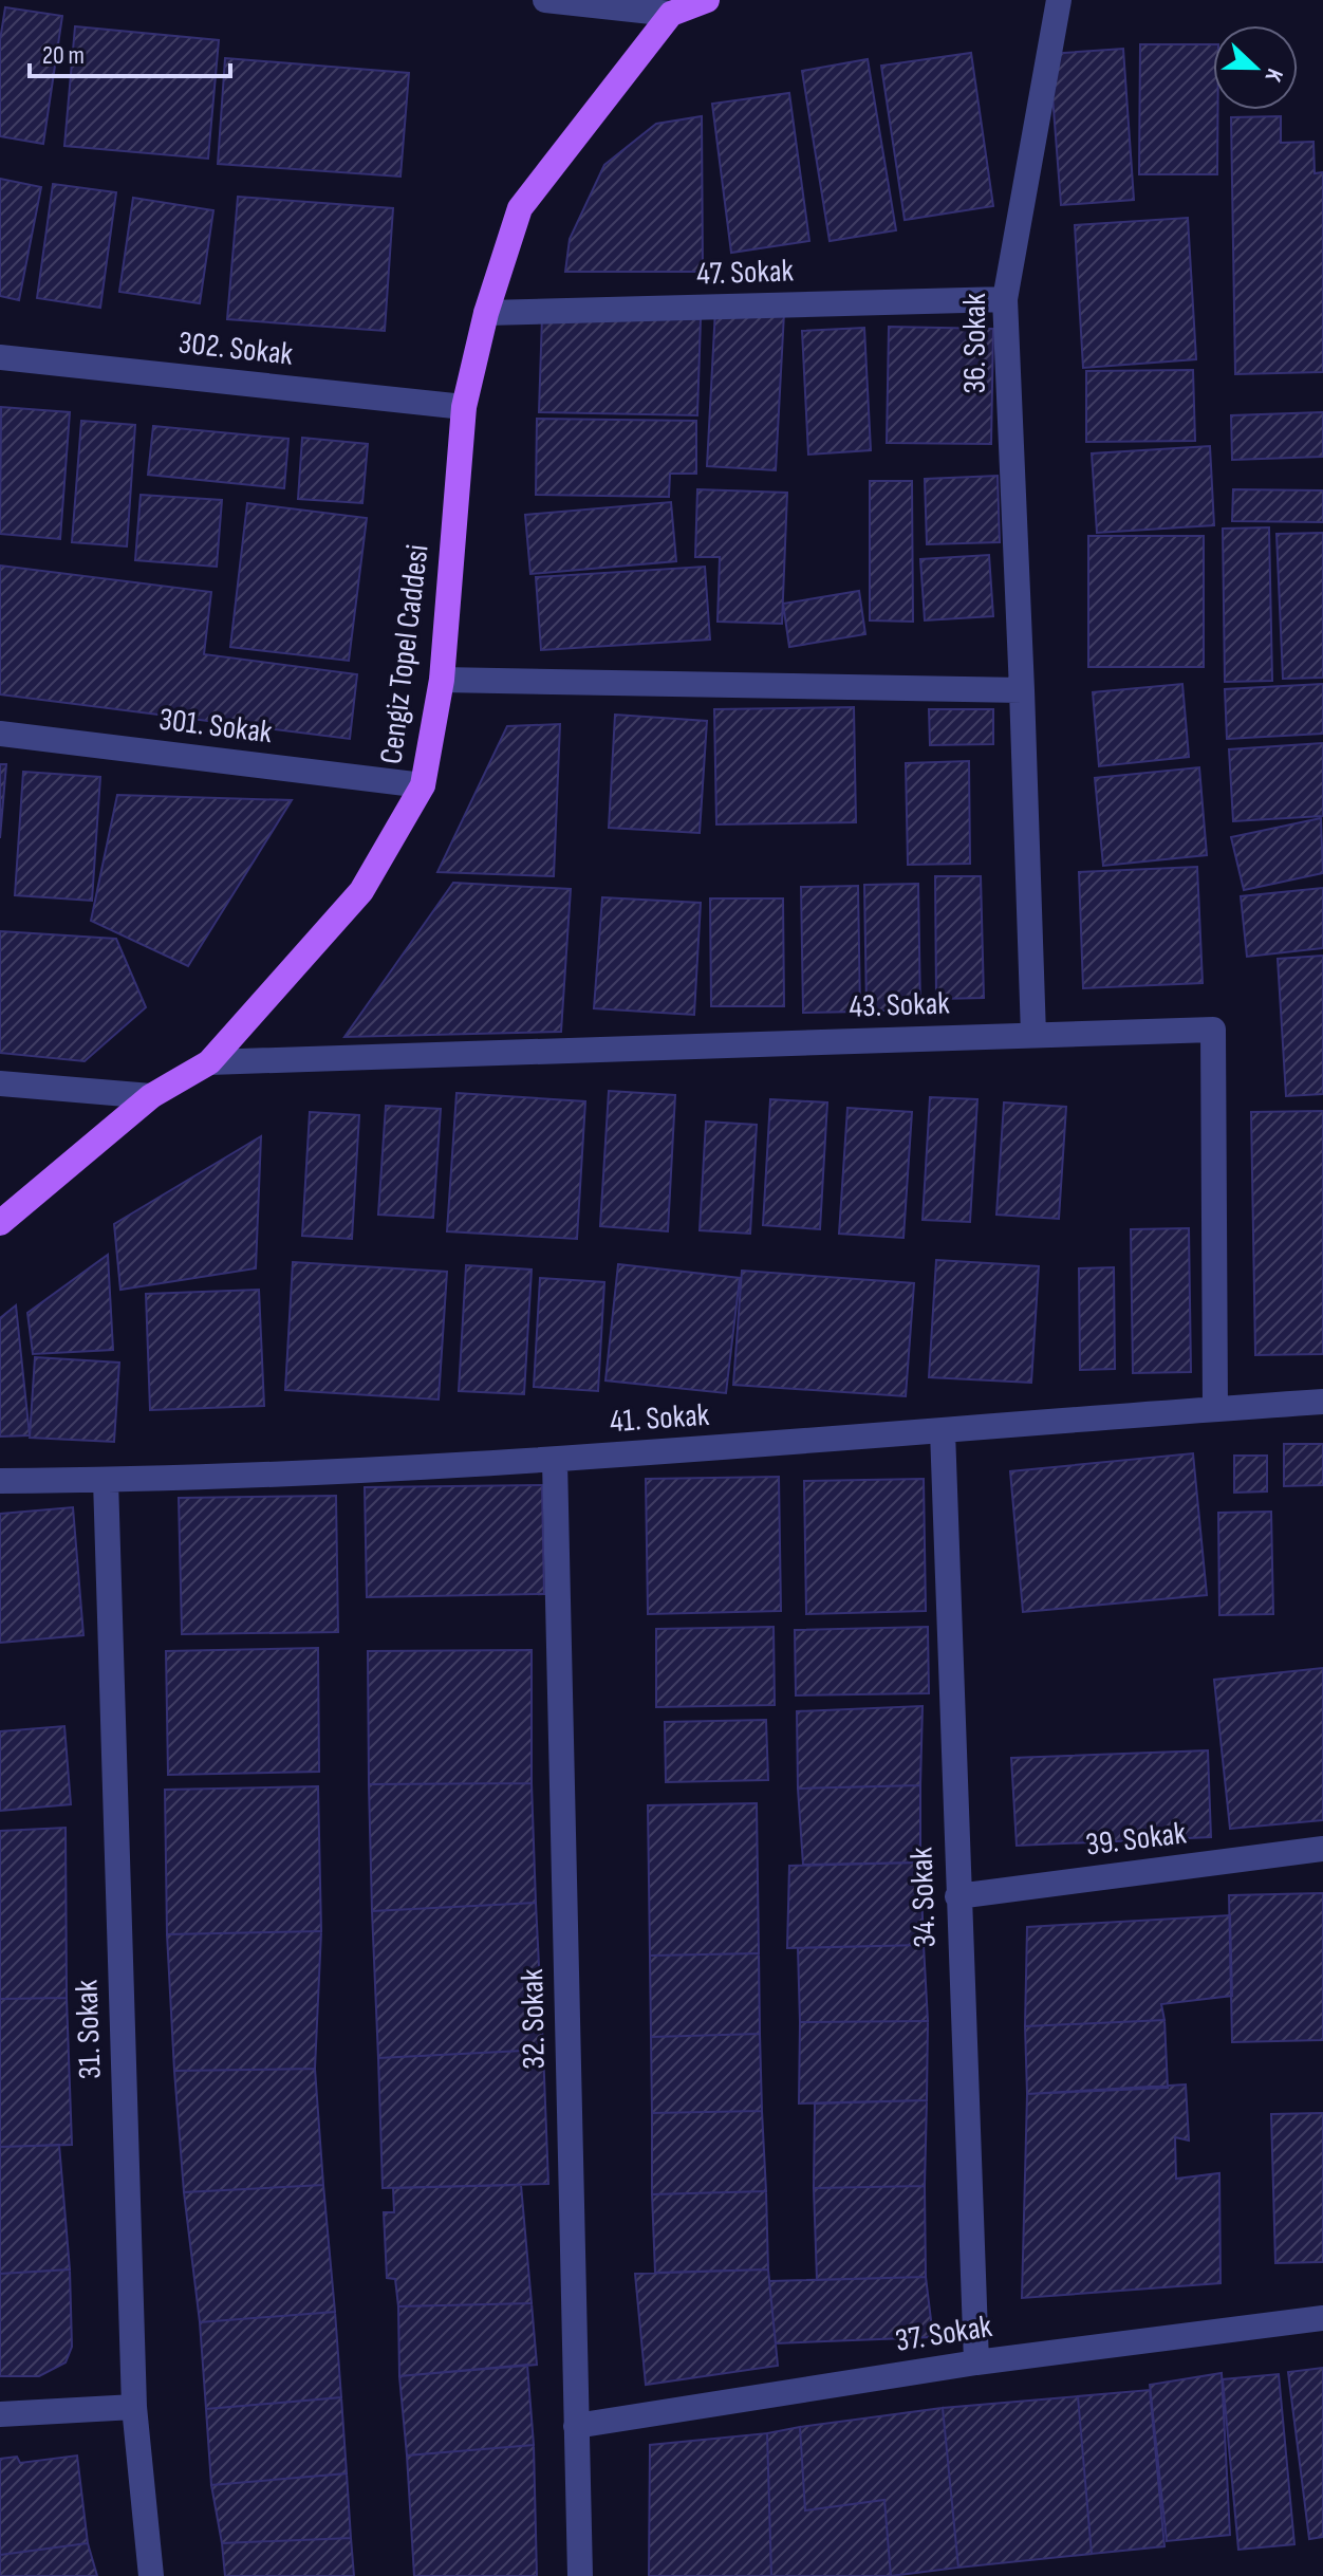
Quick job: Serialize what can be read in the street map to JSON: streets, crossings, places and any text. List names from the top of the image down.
{
  "streets": {
    "main road": ["Cengiz Topel Caddesi"],
    "street": [
      "47. Sokak",
      "36. Sokak",
      "302. Sokak",
      "301. Sokak",
      "43. Sokak",
      "41. Sokak",
      "39. Sokak",
      "34. Sokak",
      "32. Sokak",
      "31. Sokak",
      "37. Sokak"
    ]
  },
  "crossings": [
    ["47. Sokak", "36. Sokak"],
    ["47. Sokak", "Cengiz Topel Caddesi"],
    ["36. Sokak", "43. Sokak"],
    ["302. Sokak", "Cengiz Topel Caddesi"],
    ["Cengiz Topel Caddesi", "301. Sokak"],
    ["Cengiz Topel Caddesi", "43. Sokak"],
    ["43. Sokak", "41. Sokak"],
    ["41. Sokak", "34. Sokak"],
    ["41. Sokak", "32. Sokak"],
    ["41. Sokak", "31. Sokak"],
    ["39. Sokak", "34. Sokak"],
    ["34. Sokak", "37. Sokak"],
    ["32. Sokak", "37. Sokak"]
  ],
  "scale_bar": "20 m",
  "north": "right"
}
